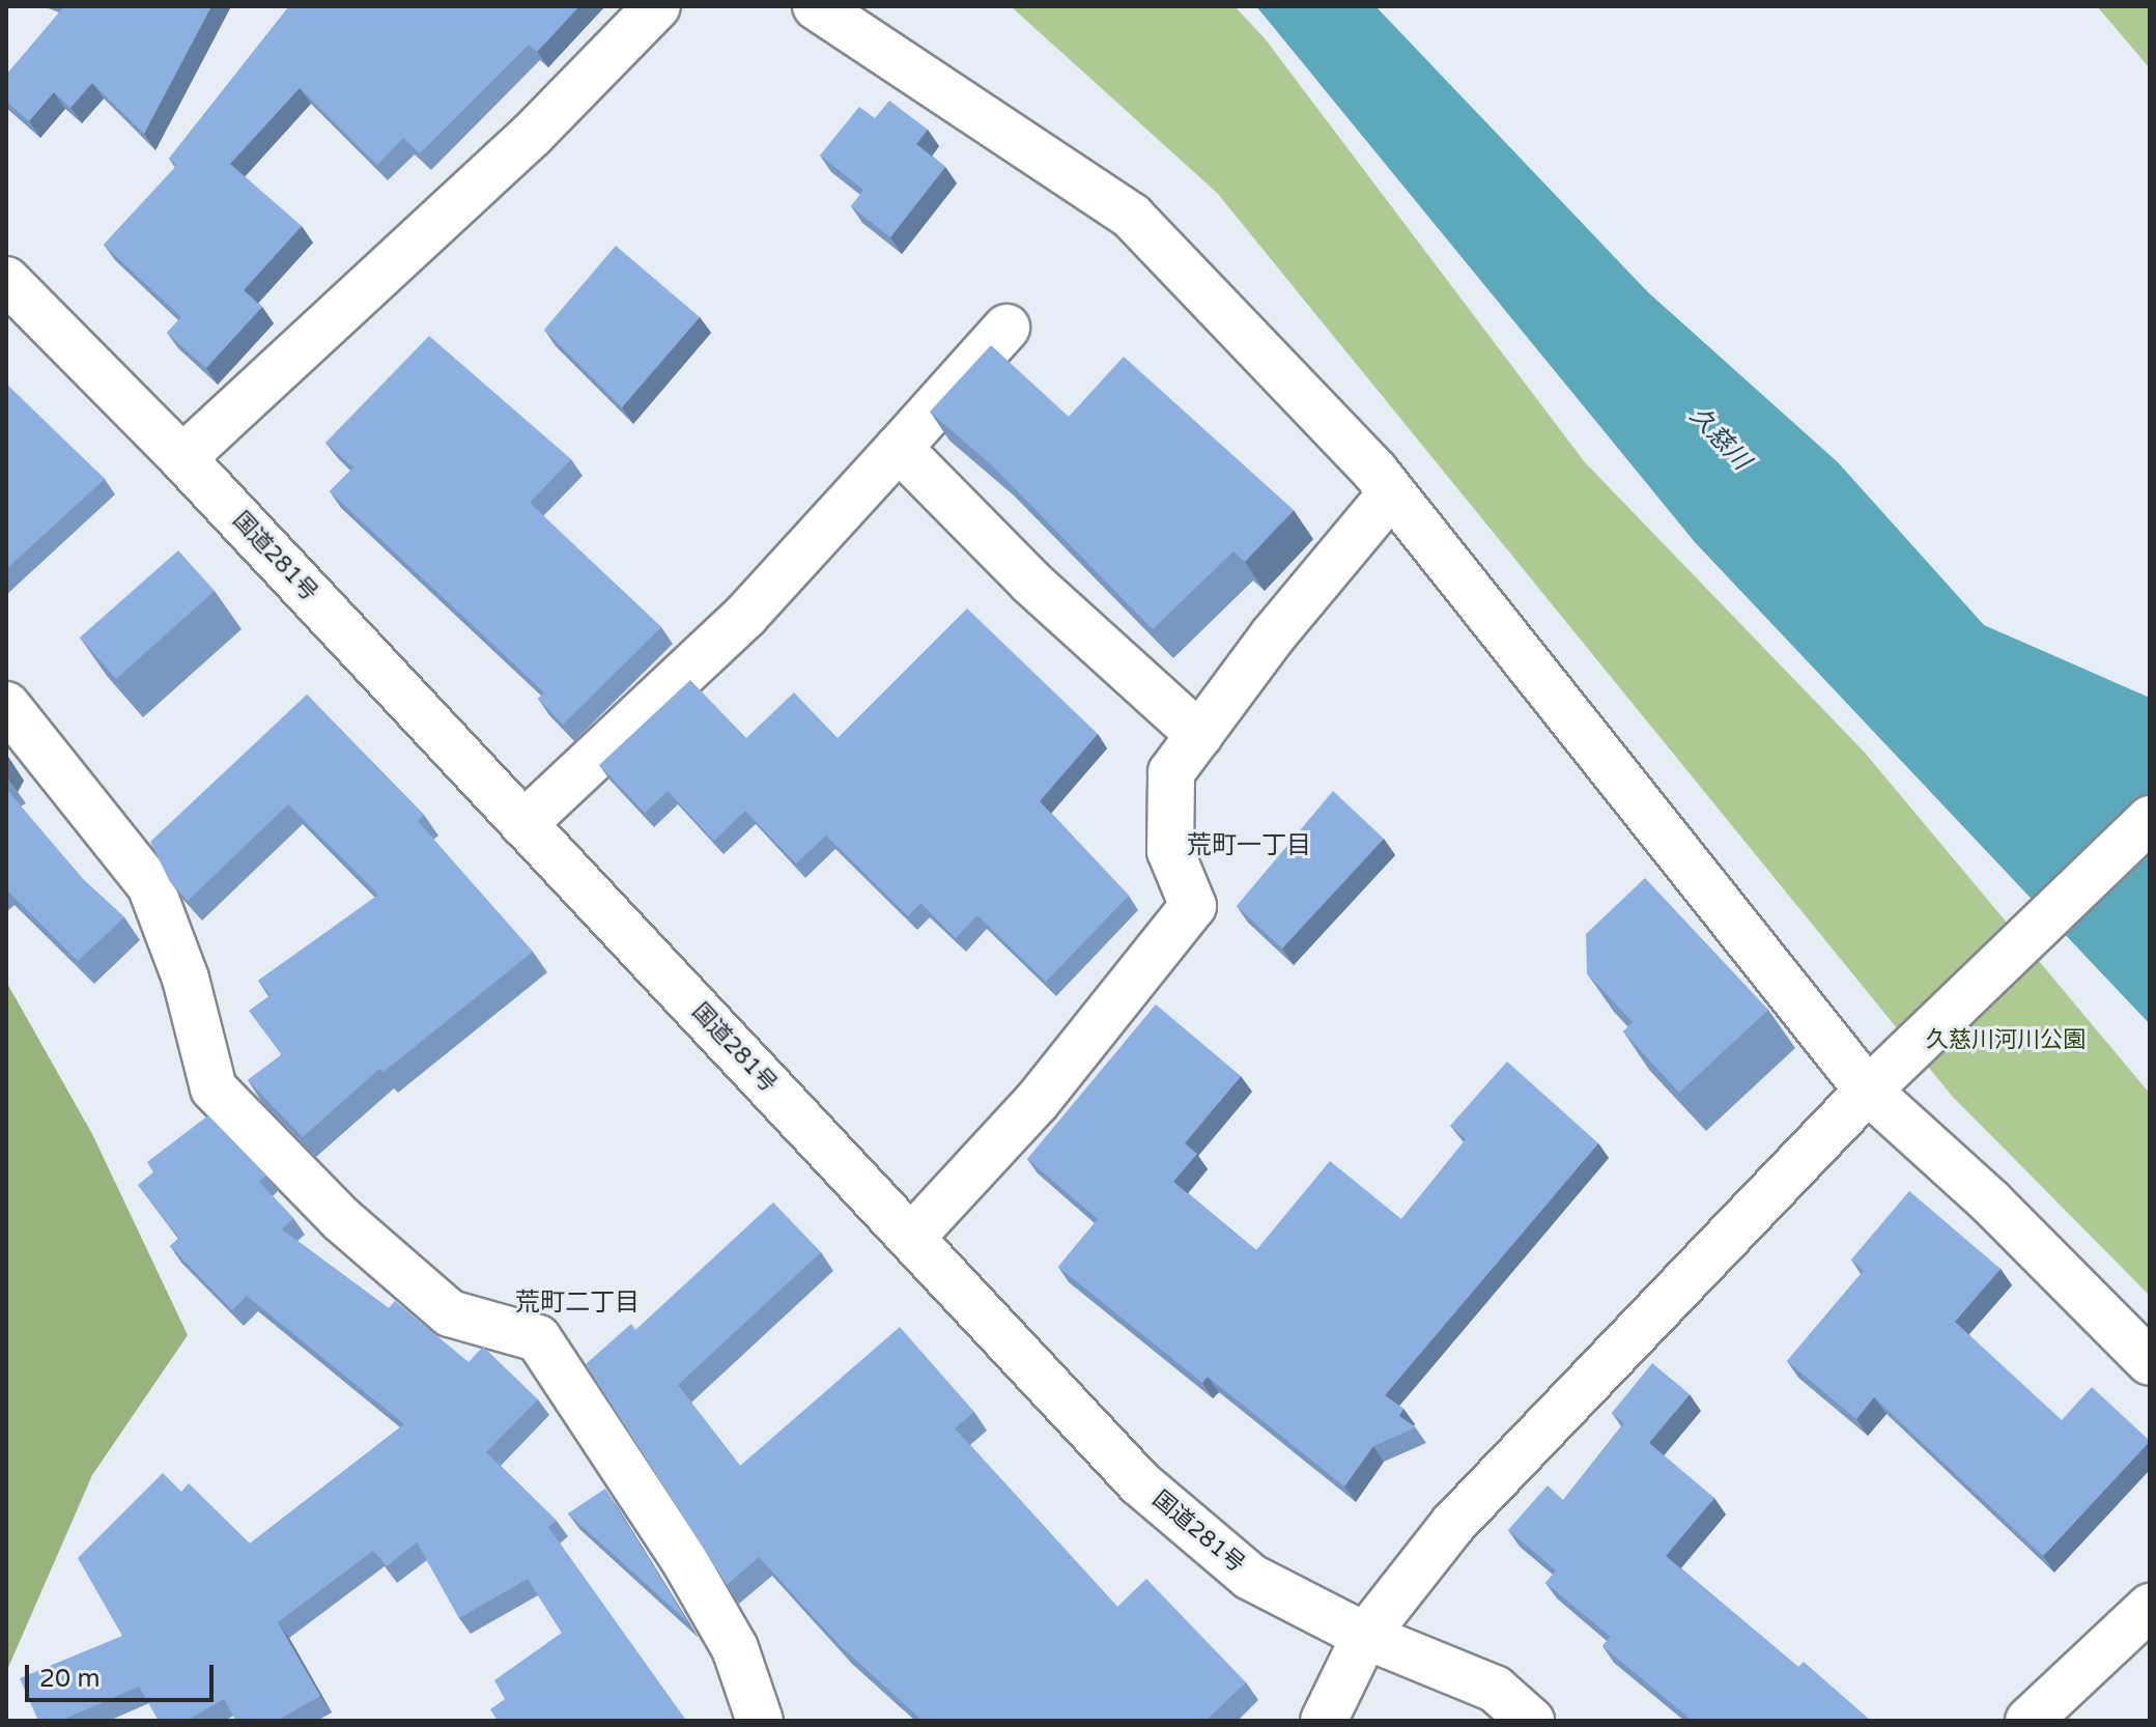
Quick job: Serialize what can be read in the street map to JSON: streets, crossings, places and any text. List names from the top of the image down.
{
  "streets": {
    "main road": ["国道281号"]
  },
  "districts": ["荒町一丁目", "荒町二丁目"],
  "water": ["久慈川"],
  "parks": ["久慈川河川公園"],
  "scale_bar": "20 m"
}
